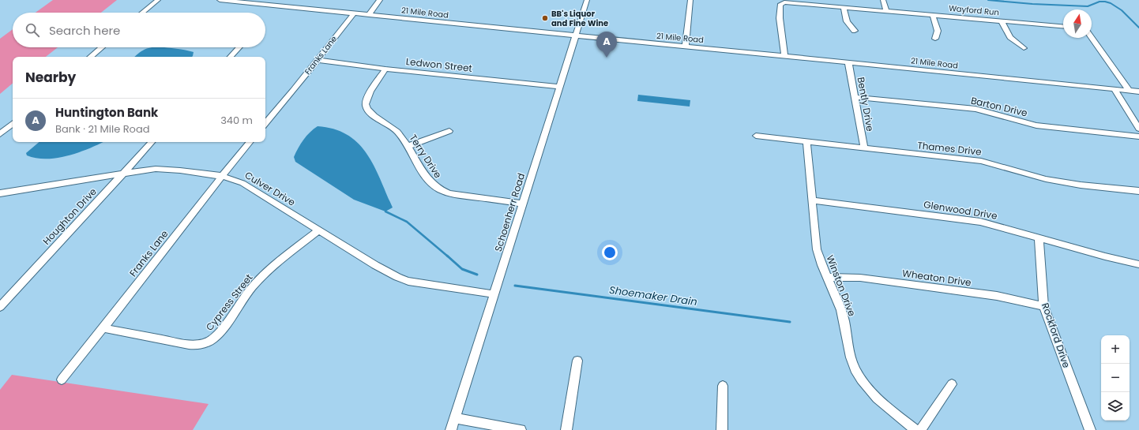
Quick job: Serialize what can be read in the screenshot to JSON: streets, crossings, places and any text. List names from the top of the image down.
{
  "streets": {
    "street": [
      "Wayford Run",
      "21 Mile Road",
      "Franks Lane",
      "Ledwon Street",
      "Bently Drive",
      "Barton Drive",
      "Thames Drive",
      "Terry Drive",
      "Culver Drive",
      "Glenwood Drive",
      "Schoenherr Road",
      "Houghton Drive",
      "Wheaton Drive",
      "Winston Drive",
      "Cypress Street",
      "Rockford Drive"
    ]
  },
  "crossings": [
    ["Wayford Run", "21 Mile Road"],
    ["21 Mile Road", "Franks Lane"],
    ["21 Mile Road", "Bently Drive"],
    ["21 Mile Road", "Schoenherr Road"],
    ["Franks Lane", "Ledwon Street"],
    ["Franks Lane", "Culver Drive"],
    ["Franks Lane", "Cypress Street"],
    ["Ledwon Street", "Terry Drive"],
    ["Ledwon Street", "Schoenherr Road"],
    ["Bently Drive", "Barton Drive"],
    ["Bently Drive", "Thames Drive"],
    ["Thames Drive", "Winston Drive"],
    ["Terry Drive", "Schoenherr Road"],
    ["Culver Drive", "Schoenherr Road"],
    ["Culver Drive", "Houghton Drive"],
    ["Culver Drive", "Cypress Street"],
    ["Glenwood Drive", "Winston Drive"],
    ["Glenwood Drive", "Rockford Drive"],
    ["Wheaton Drive", "Winston Drive"],
    ["Wheaton Drive", "Rockford Drive"]
  ],
  "water": ["Shoemaker Drain"],
  "places": ["BB's Liquor and Fine Wine"],
  "north": "top",
  "page": {
    "search": "Search here",
    "pins": "A",
    "heading": "Nearby",
    "list": [
      {
        "mark": "A",
        "name": "Huntington Bank",
        "note": "Bank · 21 Mile Road",
        "value": "340 m"
      }
    ],
    "map_buttons": ["+", "−"]
  }
}
